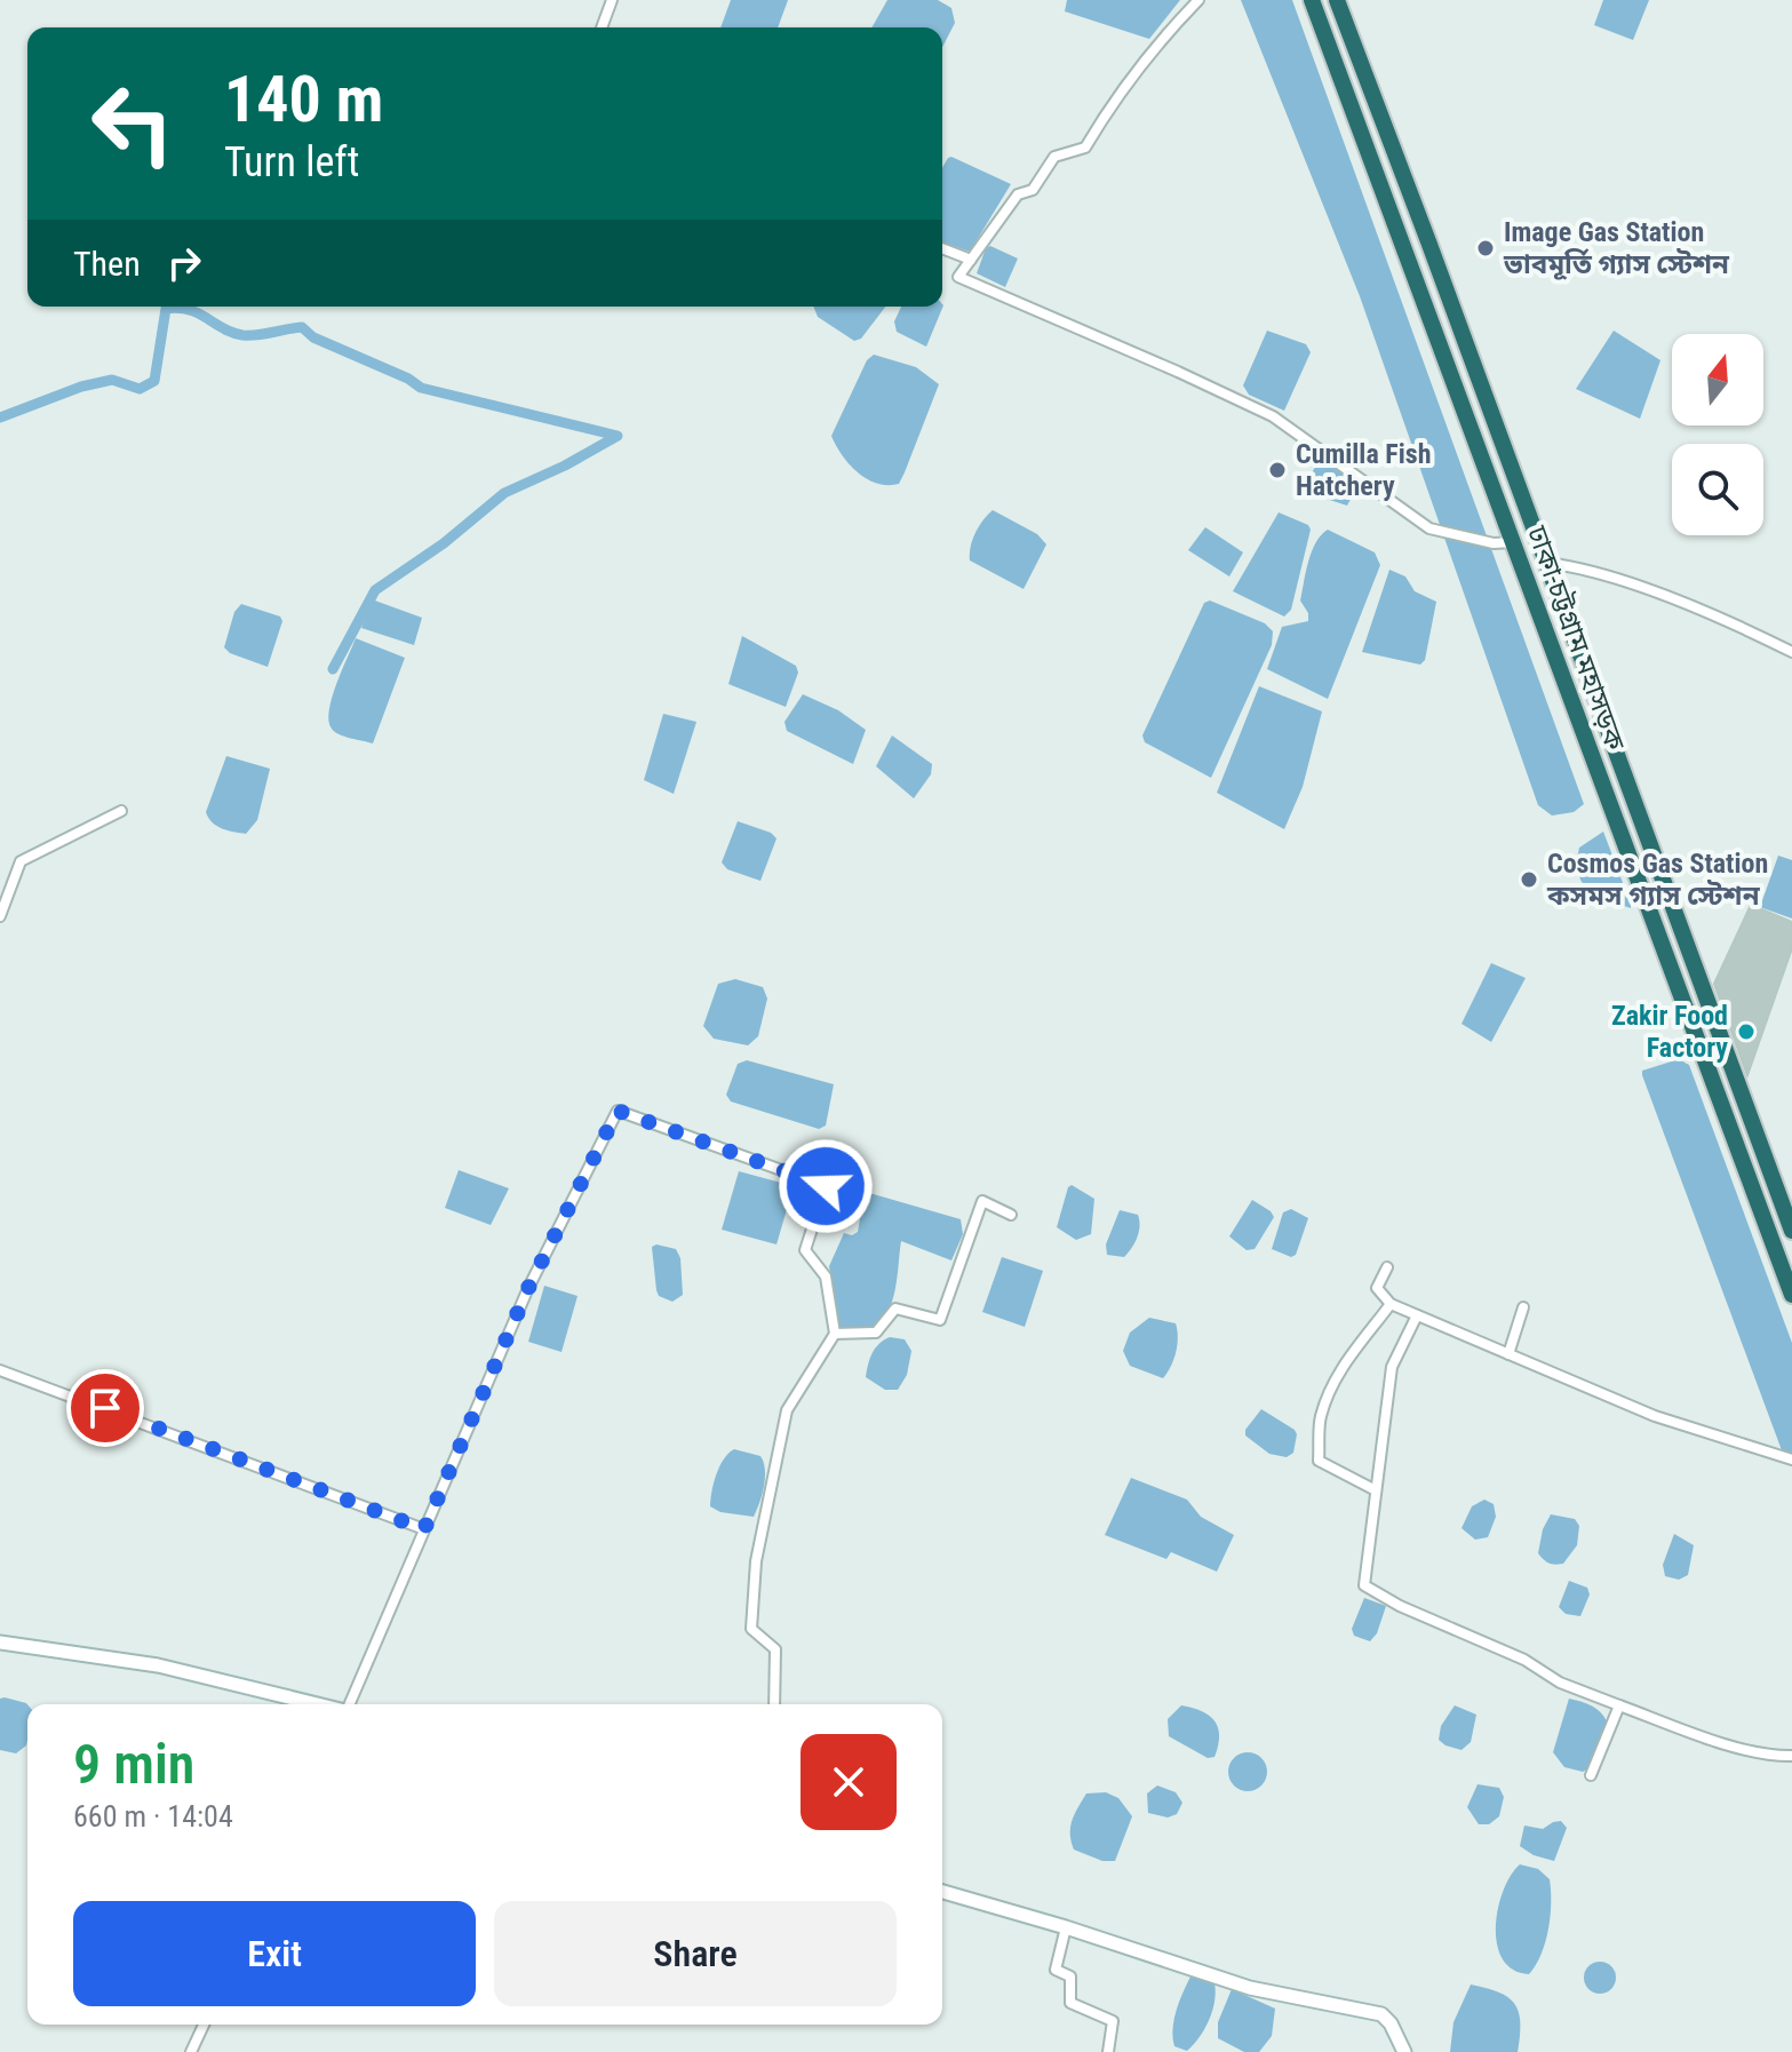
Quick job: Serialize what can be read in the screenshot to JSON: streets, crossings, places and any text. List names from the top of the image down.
{
  "streets": {
    "highway": ["ঢাকা-চট্টগ্রাম মহাসড়ক"]
  },
  "places": [
    "Image Gas Station ভাবমূর্তি গ্যাস স্টেশন",
    "Cumilla Fish Hatchery",
    "Cosmos Gas Station কসমস গ্যাস স্টেশন",
    "Zakir Food Factory"
  ],
  "north": "top",
  "page": {
    "turn": ["140 m", "Turn left"],
    "then": "Then",
    "heading": ["9 min", "660 m · 14:04"],
    "buttons": ["Exit", "Share"]
  }
}
